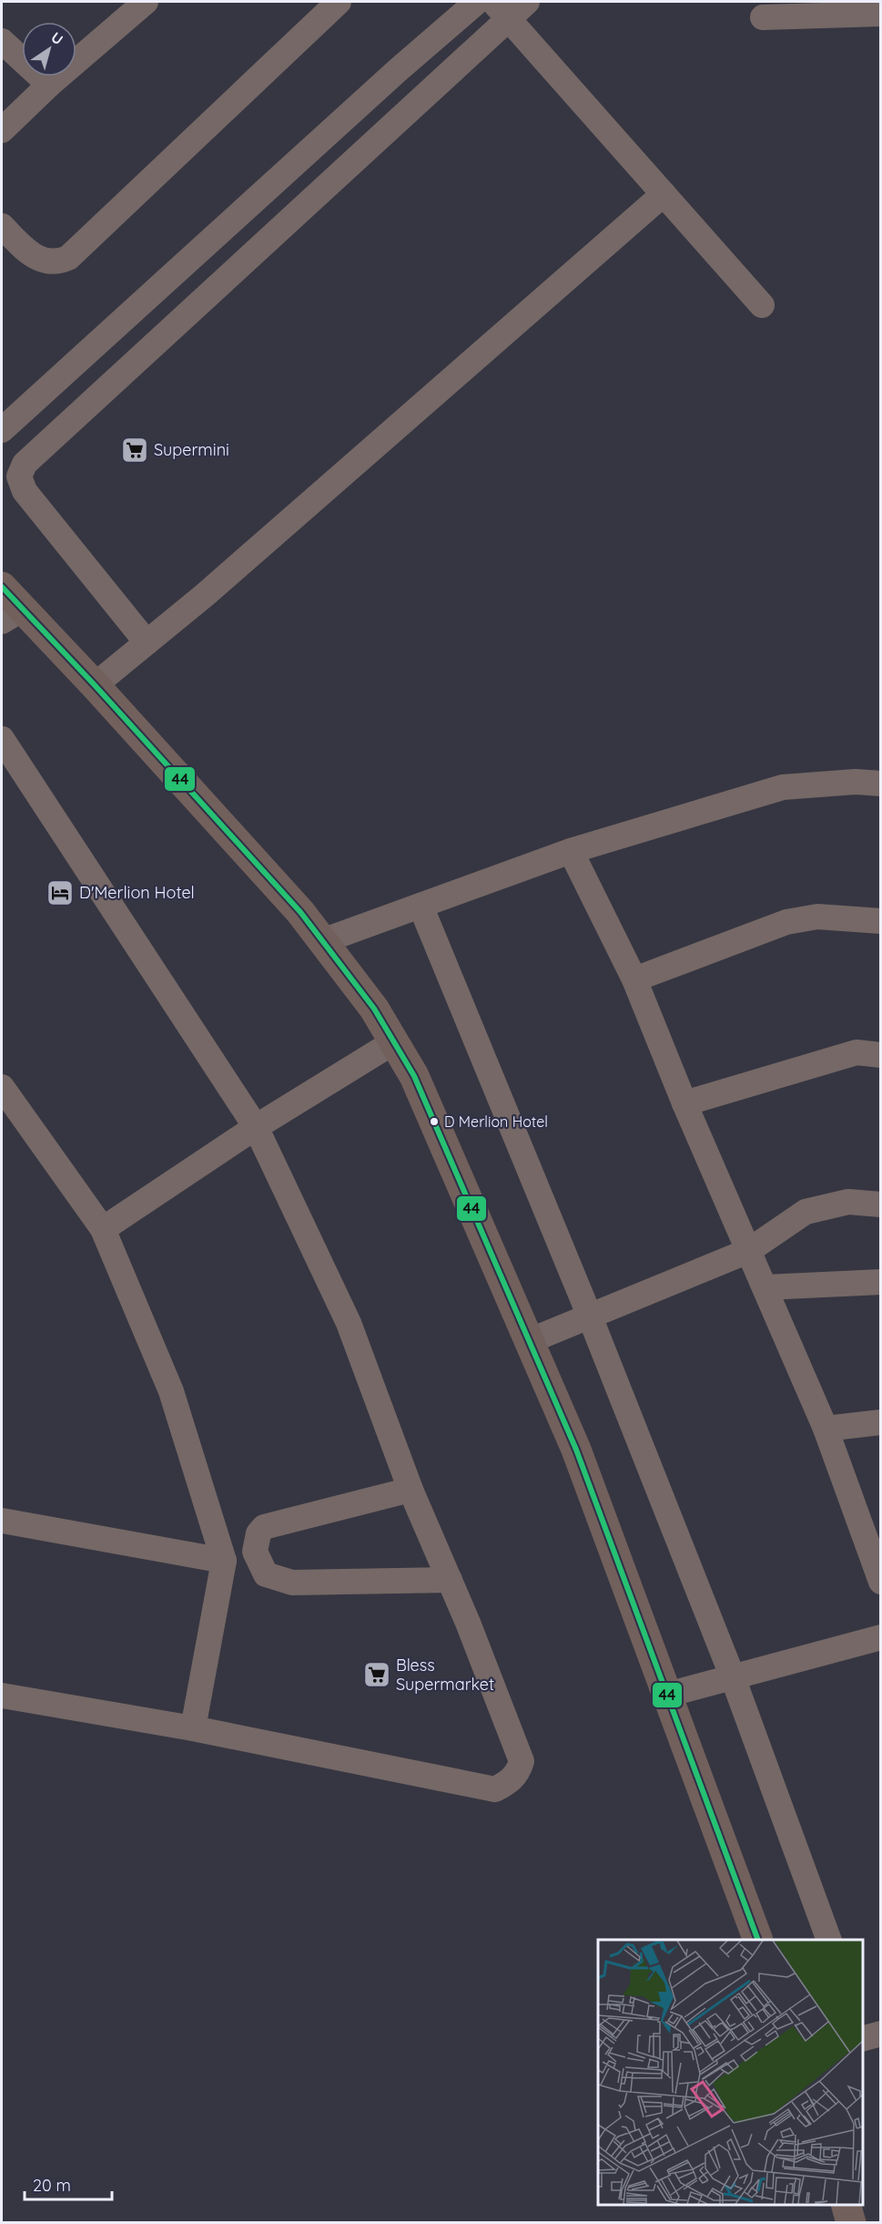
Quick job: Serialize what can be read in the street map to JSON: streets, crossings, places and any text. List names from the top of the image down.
{
  "places": {
    "supermarket": ["Supermini", "Bless Supermarket"],
    "hotel": ["D'Merlion Hotel"],
    "other": ["D Merlion Hotel"]
  },
  "lines": ["transit line 44"],
  "scale_bar": "20 m",
  "north": "top right"
}
